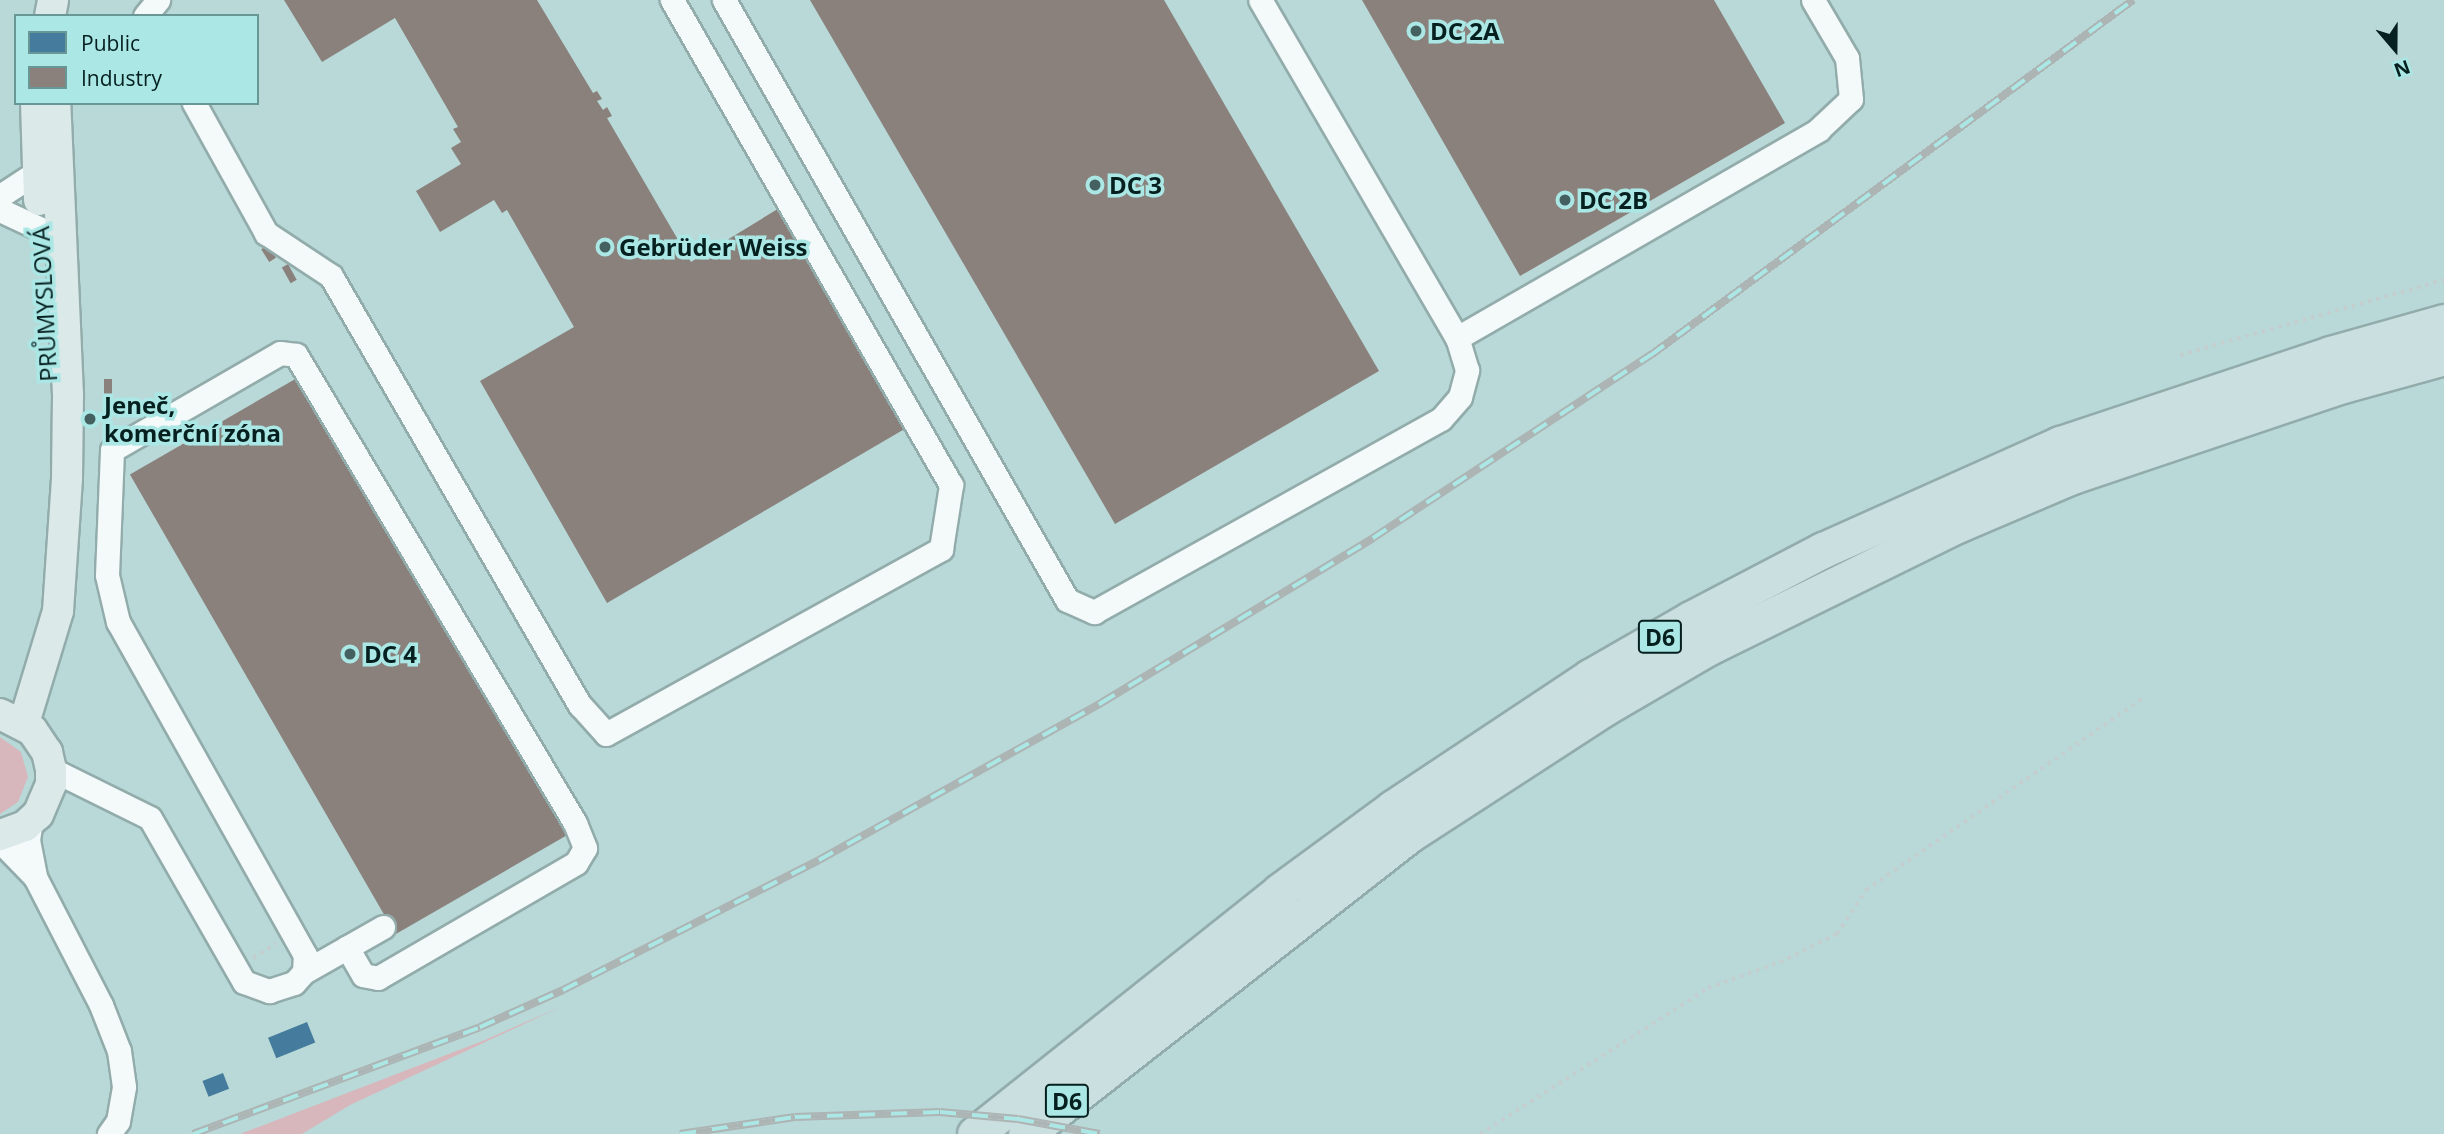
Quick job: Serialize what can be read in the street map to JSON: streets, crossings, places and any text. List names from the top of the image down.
{
  "streets": {
    "highway": ["D6"],
    "main road": ["PRŮMYSLOVÁ"]
  },
  "places": [
    "DC 2A",
    "DC 3",
    "DC 2B",
    "Gebrüder Weiss",
    "Jeneč, komerční zóna",
    "DC 4"
  ],
  "legend": ["Public", "Industry"],
  "north": "bottom"
}
